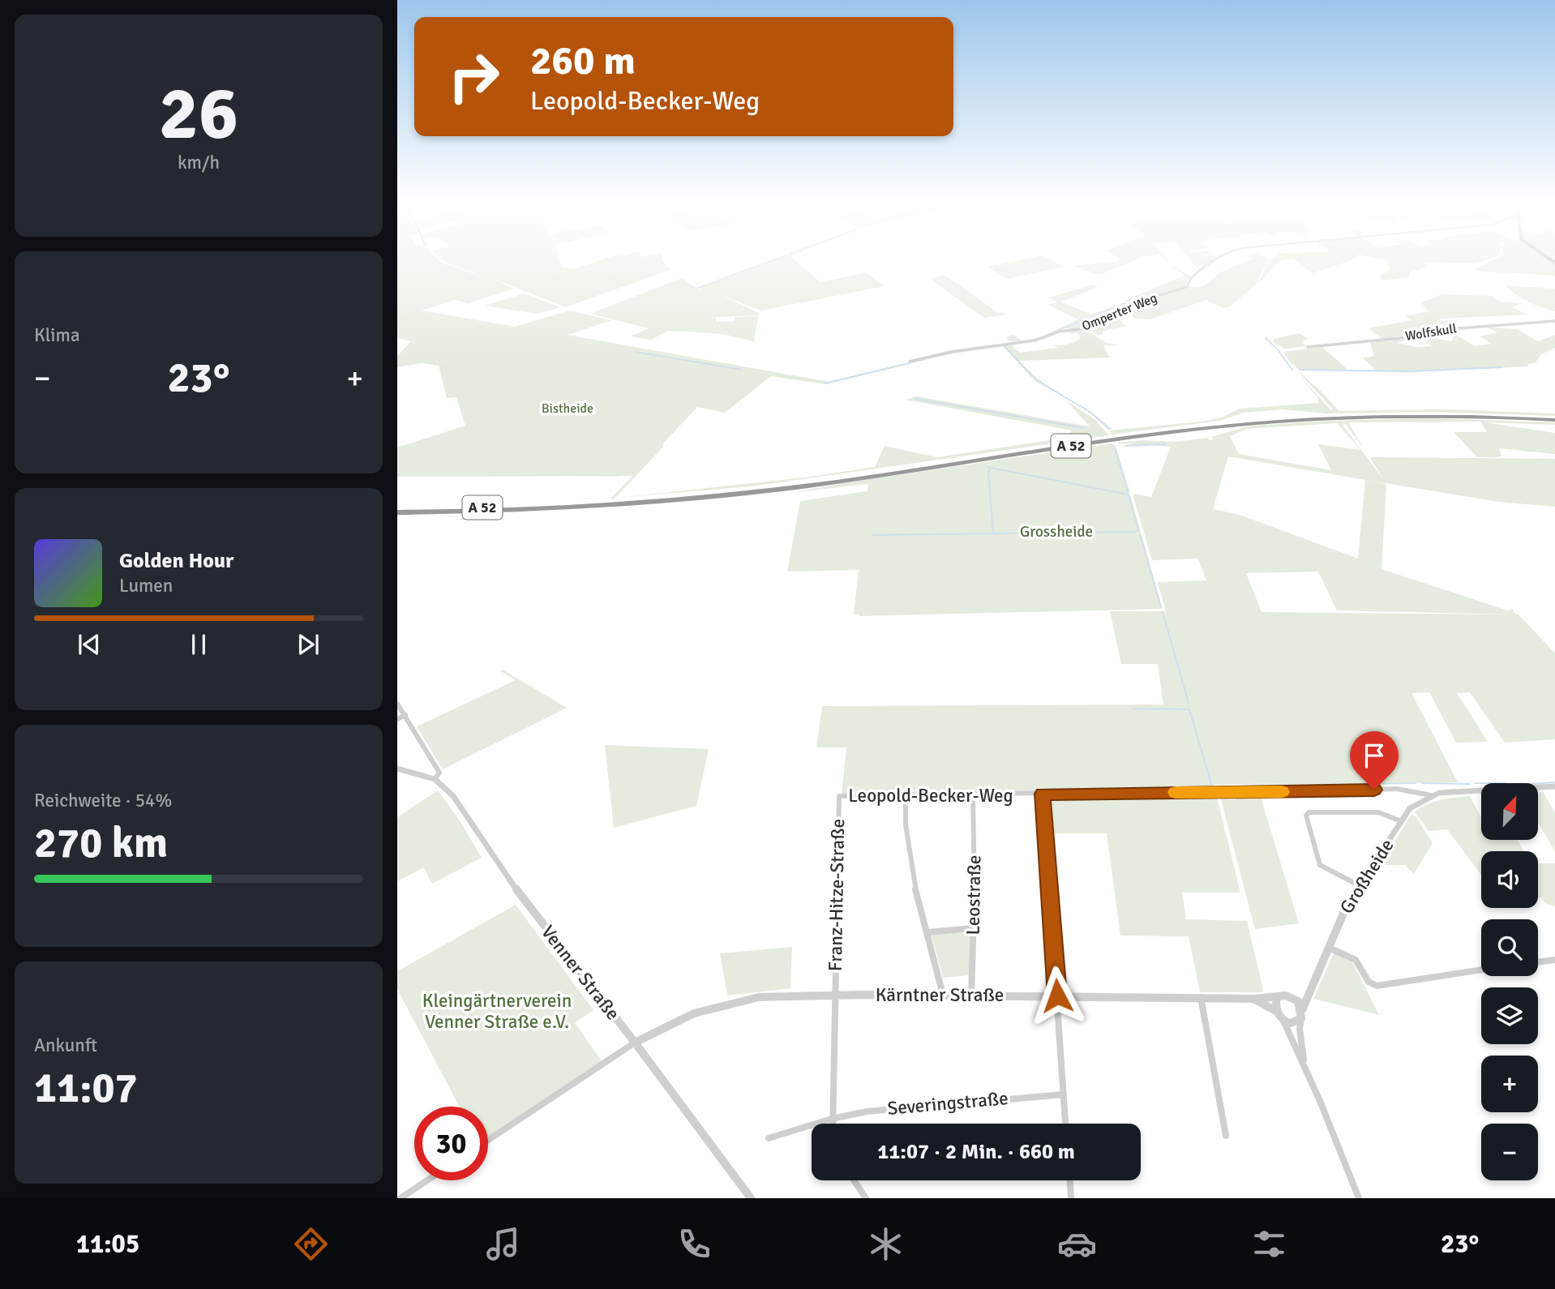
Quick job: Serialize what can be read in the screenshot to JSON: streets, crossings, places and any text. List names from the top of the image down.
{
  "streets": {
    "highway": ["A 52"],
    "street": [
      "Omperter Weg",
      "Wolfskull",
      "Leopold-Becker-Weg",
      "Großheide",
      "Franz-Hitze-Straße",
      "Leostraße",
      "Venner Straße",
      "Kärntner Straße",
      "Severingstraße"
    ]
  },
  "crossings": [
    ["Leopold-Becker-Weg", "Großheide"],
    ["Leopold-Becker-Weg", "Franz-Hitze-Straße"],
    ["Leopold-Becker-Weg", "Leostraße"],
    ["Großheide", "Kärntner Straße"],
    ["Franz-Hitze-Straße", "Kärntner Straße"],
    ["Franz-Hitze-Straße", "Severingstraße"],
    ["Leostraße", "Kärntner Straße"],
    ["Venner Straße", "Kärntner Straße"]
  ],
  "parks": ["Bistheide", "Grossheide", "Kleingärtnerverein Venner Straße e.V."],
  "north": "top right",
  "page": {
    "tile": [
      ["26", "km/h"],
      "Klima",
      ["Reichweite · 54%", "270 km"],
      ["Ankunft", "11:07"]
    ],
    "turn": ["260 m", "Leopold-Becker-Weg"],
    "heat": ["−", "23°", "+"],
    "song": ["Golden Hour", "Lumen"],
    "map_buttons": ["+", "−"],
    "limit": "30",
    "trip": "11:07 · 2 Min. · 660 m",
    "tabs": ["11:05", "23°"]
  }
}
